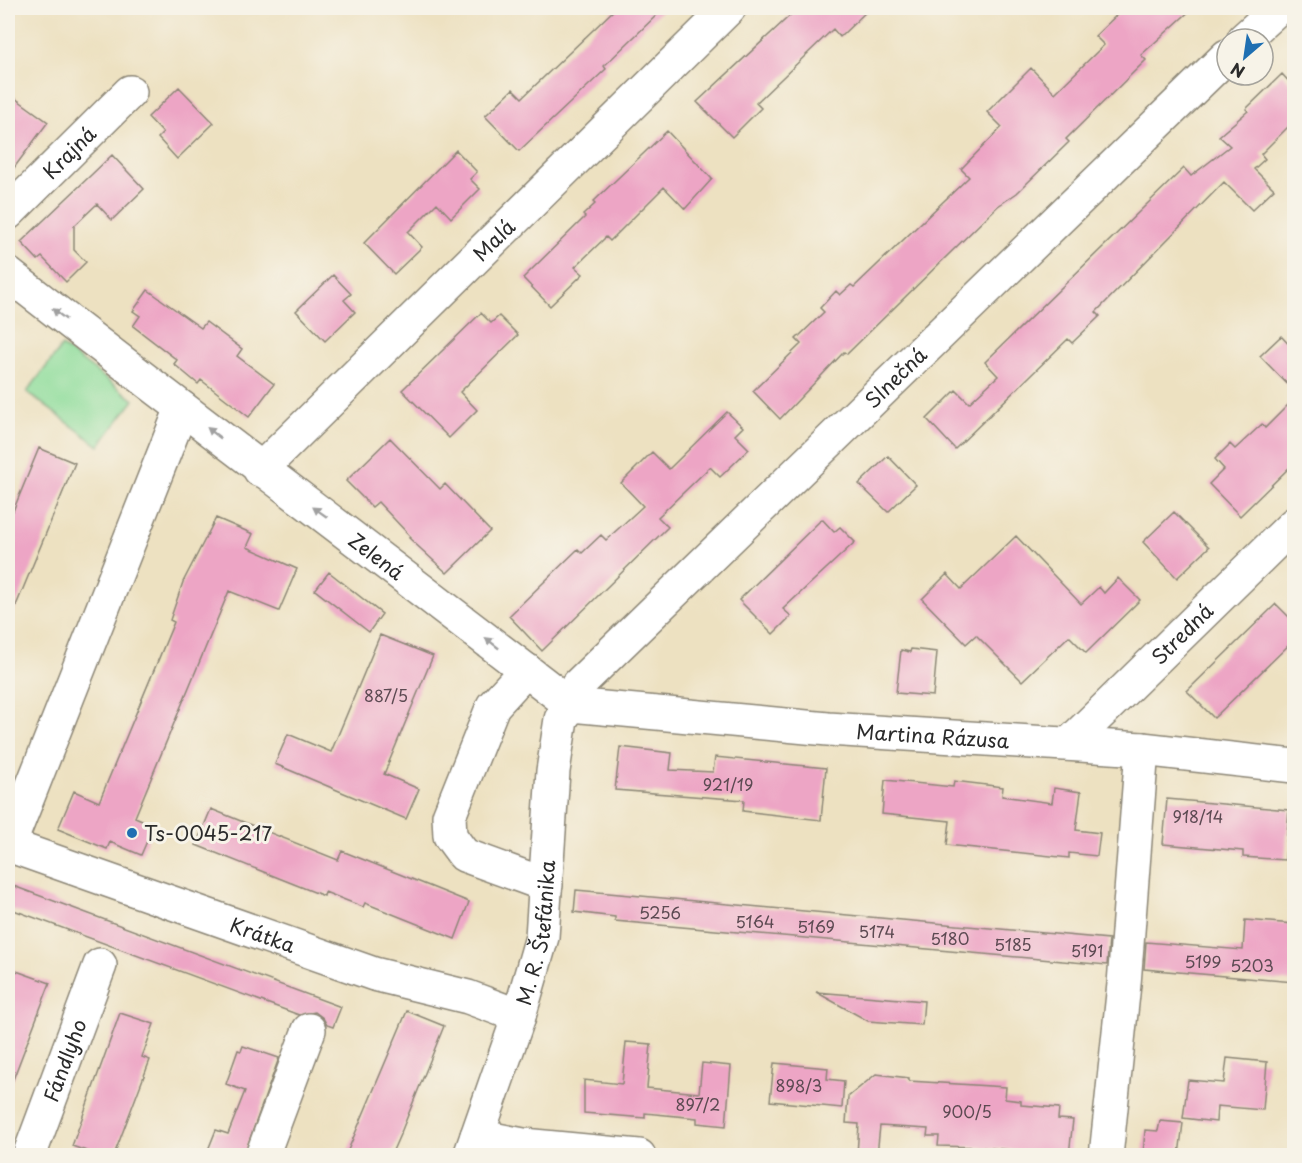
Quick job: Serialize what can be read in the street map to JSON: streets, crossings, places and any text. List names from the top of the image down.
{
  "streets": {
    "street": [
      "Krajná",
      "Malá",
      "Slnečná",
      "Zelená",
      "Stredná",
      "Martina Rázusa",
      "M. R. Štefánika",
      "Krátka",
      "Fándlyho"
    ]
  },
  "crossings": [
    ["Malá", "Zelená"],
    ["Slnečná", "Zelená"],
    ["Slnečná", "Martina Rázusa"],
    ["Slnečná", "M. R. Štefánika"],
    ["Zelená", "Martina Rázusa"],
    ["Zelená", "M. R. Štefánika"],
    ["Stredná", "Martina Rázusa"],
    ["Martina Rázusa", "M. R. Štefánika"],
    ["M. R. Štefánika", "Krátka"]
  ],
  "one_way": ["Zelená"],
  "places": ["Ts-0045-217"],
  "house_numbers": [
    "887/5",
    "921/19",
    "918/14",
    "5256",
    "5164",
    "5169",
    "5174",
    "5180",
    "5185",
    "5191",
    "5199",
    "5203",
    "898/3",
    "897/2",
    "900/5"
  ],
  "north": "bottom left"
}
